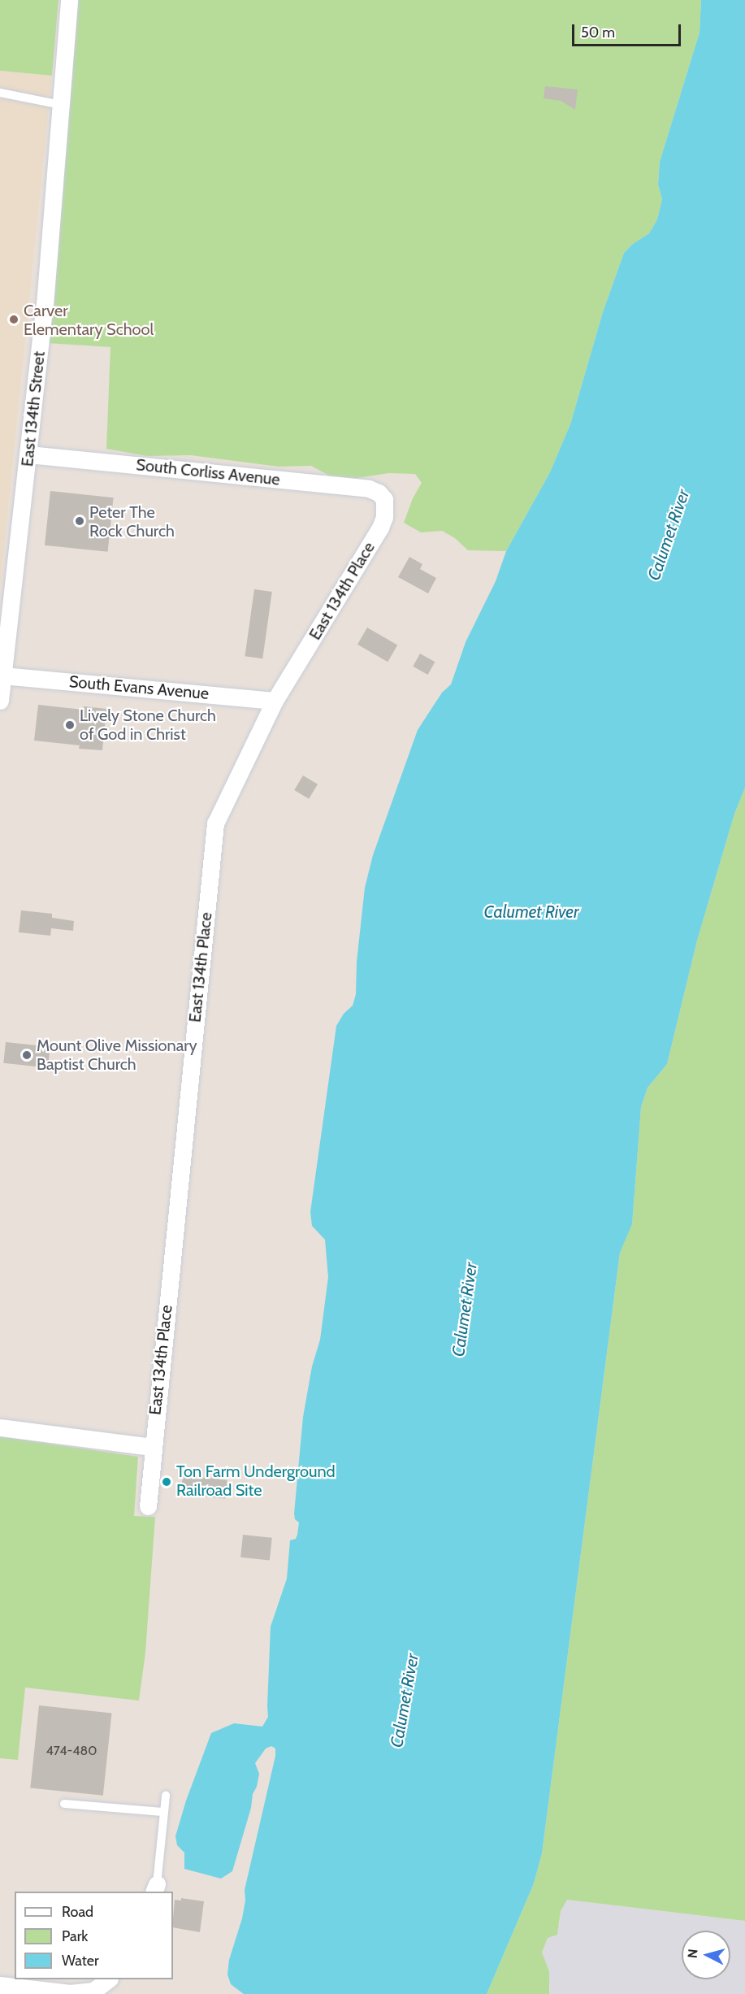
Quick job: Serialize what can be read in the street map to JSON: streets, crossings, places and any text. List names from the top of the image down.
{
  "streets": {
    "street": [
      "East 134th Street",
      "South Corliss Avenue",
      "East 134th Place",
      "South Evans Avenue"
    ]
  },
  "crossings": [
    ["East 134th Street", "South Corliss Avenue"],
    ["East 134th Street", "South Evans Avenue"],
    ["South Corliss Avenue", "East 134th Place"],
    ["East 134th Place", "South Evans Avenue"]
  ],
  "water": ["Calumet River"],
  "places": [
    "Carver Elementary School",
    "Peter The Rock Church",
    "Lively Stone Church of God in Christ",
    "Mount Olive Missionary Baptist Church",
    "Ton Farm Underground Railroad Site"
  ],
  "house_numbers": ["474-480"],
  "legend": ["Road", "Park", "Water"],
  "scale_bar": "50 m",
  "north": "left"
}
